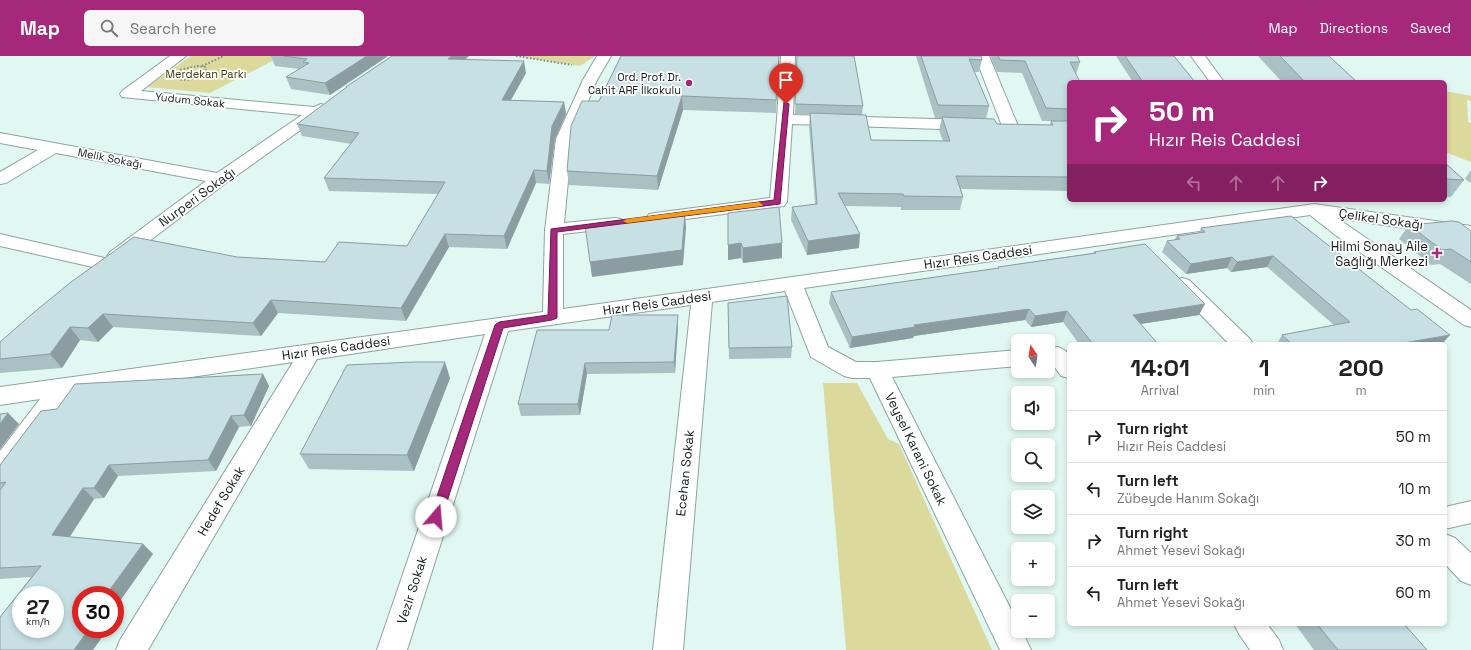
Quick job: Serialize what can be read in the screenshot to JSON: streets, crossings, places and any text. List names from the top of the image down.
{
  "streets": {
    "street": [
      "Yudum Sokak",
      "Melik Sokağı",
      "Nurperi Sokağı",
      "Çelikel Sokağı",
      "Hızır Reis Caddesi",
      "Veysel Karani Sokak",
      "Ecehan Sokak",
      "Hedef Sokak",
      "Vezir Sokak"
    ]
  },
  "crossings": [
    ["Yudum Sokak", "Nurperi Sokağı"],
    ["Melik Sokağı", "Nurperi Sokağı"],
    ["Çelikel Sokağı", "Hızır Reis Caddesi"],
    ["Hızır Reis Caddesi", "Ecehan Sokak"],
    ["Hızır Reis Caddesi", "Hedef Sokak"],
    ["Hızır Reis Caddesi", "Vezir Sokak"]
  ],
  "parks": ["Merdekan Parkı"],
  "places": {
    "other": ["Ord. Prof. Dr. Cahit ARF İlkokulu"],
    "health": ["Hilmi Sonay Aile Sağlığı Merkezi"]
  },
  "north": "top",
  "page": {
    "header": "Map",
    "search": "Search here",
    "nav": ["Map", "Directions", "Saved"],
    "turn": ["50 m", "Hızır Reis Caddesi"],
    "map_buttons": ["+", "−"],
    "eta": [
      "14:01",
      "Arrival",
      "1",
      "min",
      "200",
      "m"
    ],
    "list": [
      {
        "name": "Turn right",
        "note": "Hızır Reis Caddesi",
        "value": "50 m"
      },
      {
        "name": "Turn left",
        "note": "Zübeyde Hanım Sokağı",
        "value": "10 m"
      },
      {
        "name": "Turn right",
        "note": "Ahmet Yesevi Sokağı",
        "value": "30 m"
      },
      {
        "name": "Turn left",
        "note": "Ahmet Yesevi Sokağı",
        "value": "60 m"
      }
    ],
    "speed": "27 km/h",
    "limit": "30"
  }
}
